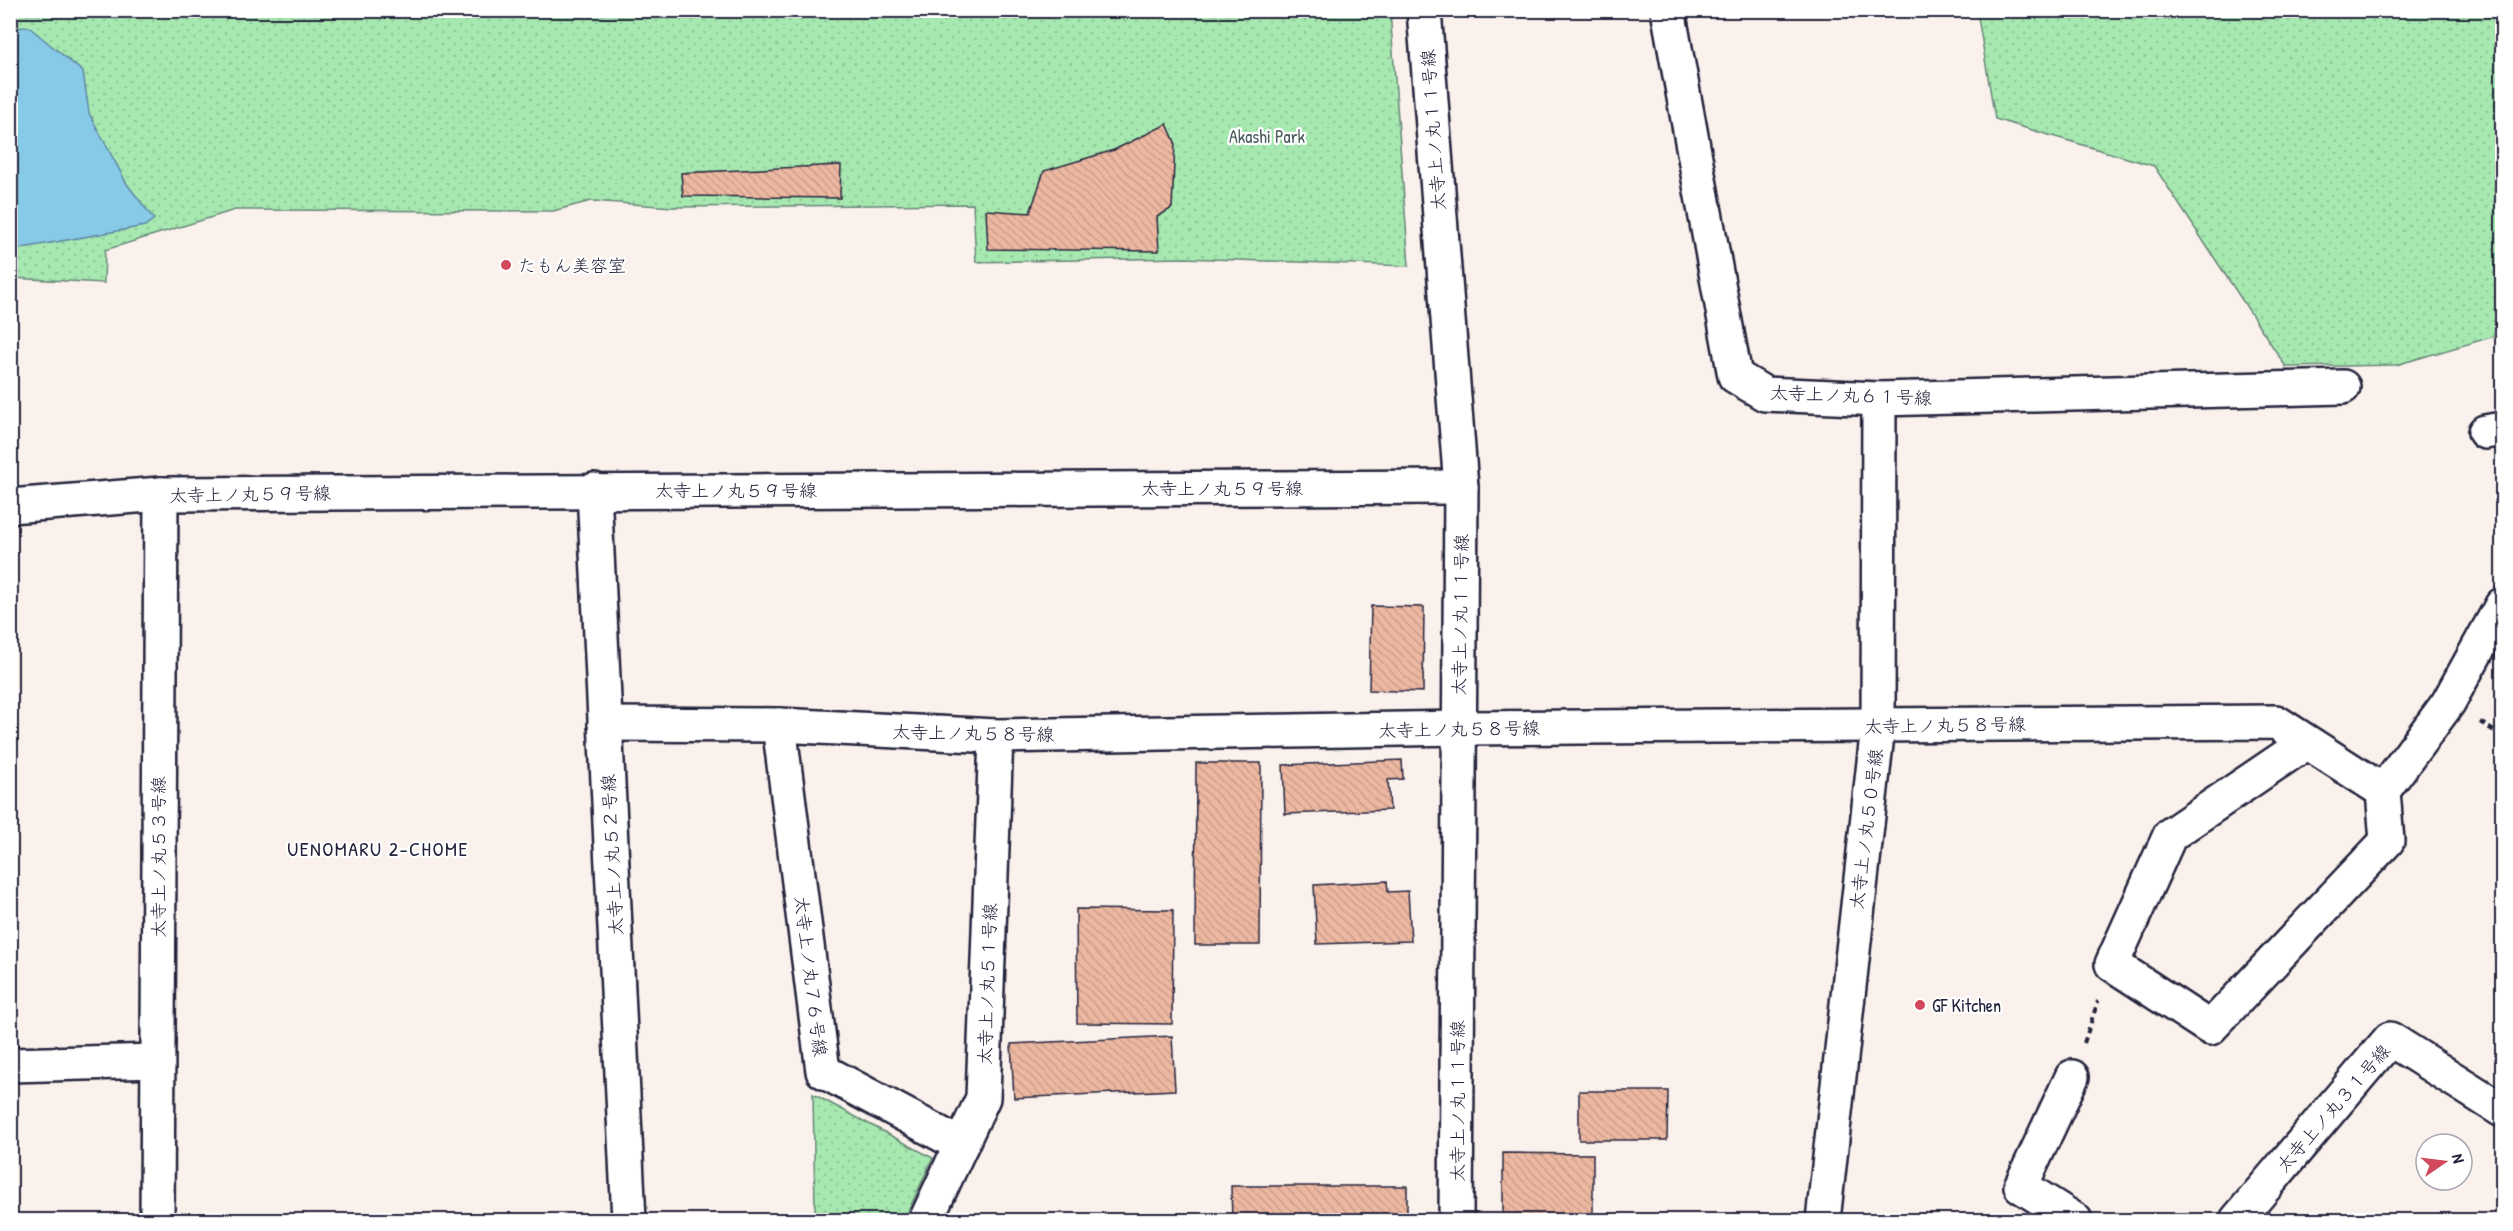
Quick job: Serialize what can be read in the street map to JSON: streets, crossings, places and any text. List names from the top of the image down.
{
  "streets": {
    "street": [
      "太寺上ノ丸１１号線",
      "太寺上ノ丸６１号線",
      "太寺上ノ丸５９号線",
      "太寺上ノ丸５８号線",
      "太寺上ノ丸５０号線",
      "太寺上ノ丸５２号線",
      "太寺上ノ丸５３号線",
      "太寺上ノ丸７６号線",
      "太寺上ノ丸５１号線",
      "太寺上ノ丸３１号線"
    ]
  },
  "crossings": [
    ["太寺上ノ丸１１号線", "太寺上ノ丸５９号線"],
    ["太寺上ノ丸１１号線", "太寺上ノ丸５８号線"],
    ["太寺上ノ丸６１号線", "太寺上ノ丸５０号線"],
    ["太寺上ノ丸５９号線", "太寺上ノ丸５２号線"],
    ["太寺上ノ丸５９号線", "太寺上ノ丸５３号線"],
    ["太寺上ノ丸５８号線", "太寺上ノ丸５０号線"],
    ["太寺上ノ丸５８号線", "太寺上ノ丸５２号線"],
    ["太寺上ノ丸５８号線", "太寺上ノ丸７６号線"],
    ["太寺上ノ丸５８号線", "太寺上ノ丸５１号線"],
    ["太寺上ノ丸７６号線", "太寺上ノ丸５１号線"]
  ],
  "districts": ["UENOMARU 2-CHOME"],
  "parks": ["Akashi Park"],
  "places": ["たもん美容室", "GF Kitchen"],
  "north": "right"
}
